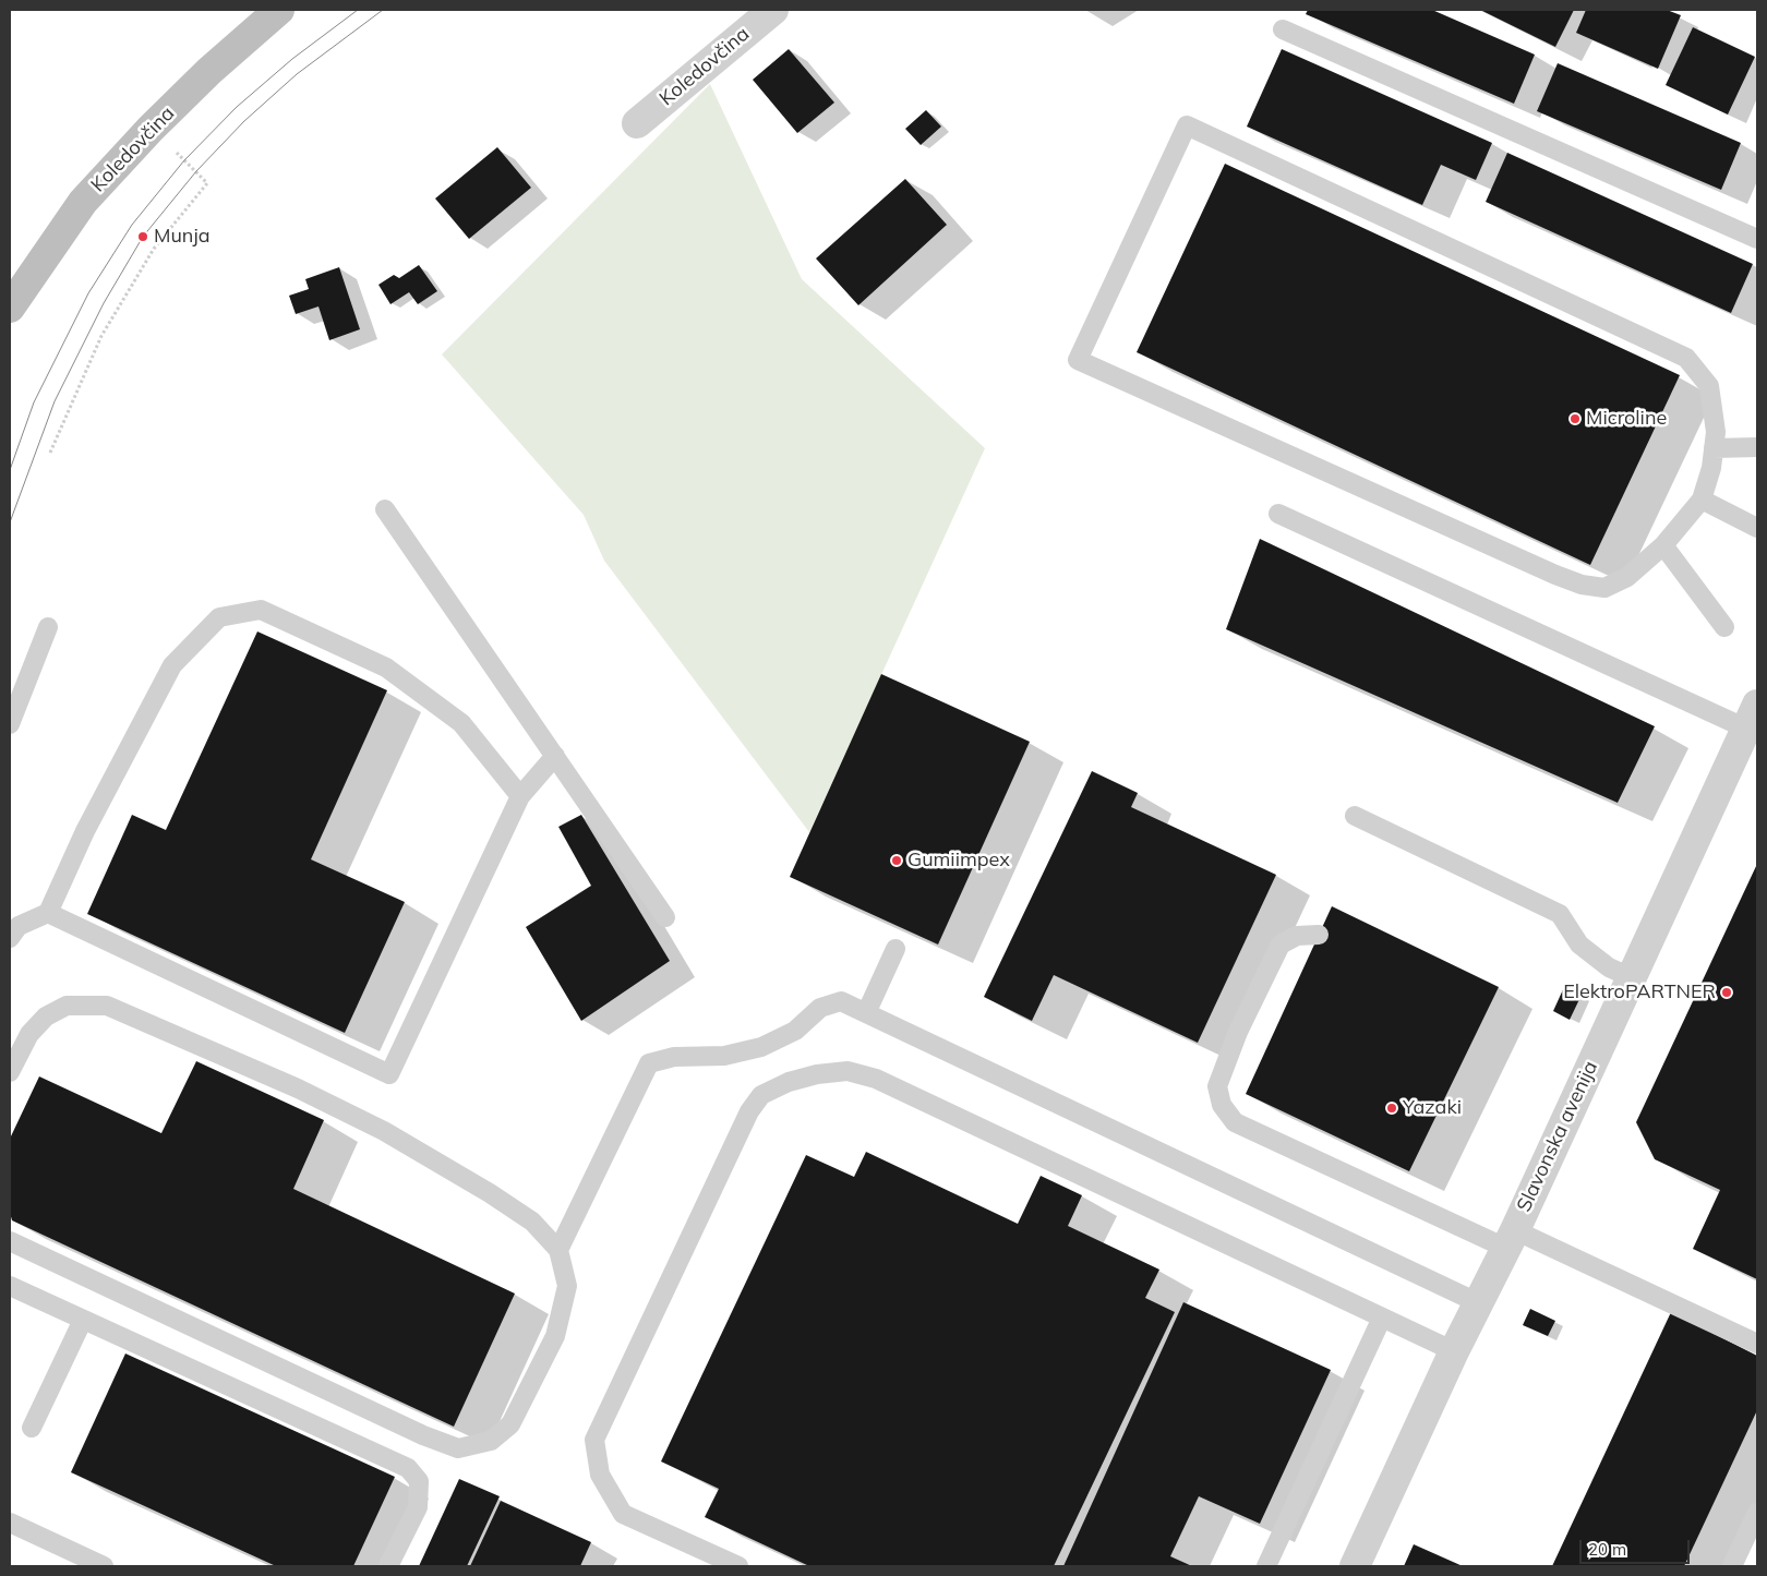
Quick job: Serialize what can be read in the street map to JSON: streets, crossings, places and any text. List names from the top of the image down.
{
  "streets": {
    "street": ["Koledovčina", "Slavonska avenija"]
  },
  "places": [
    "Munja",
    "Microline",
    "Gumiimpex",
    "ElektroPARTNER",
    "Yazaki"
  ],
  "scale_bar": "20 m"
}
